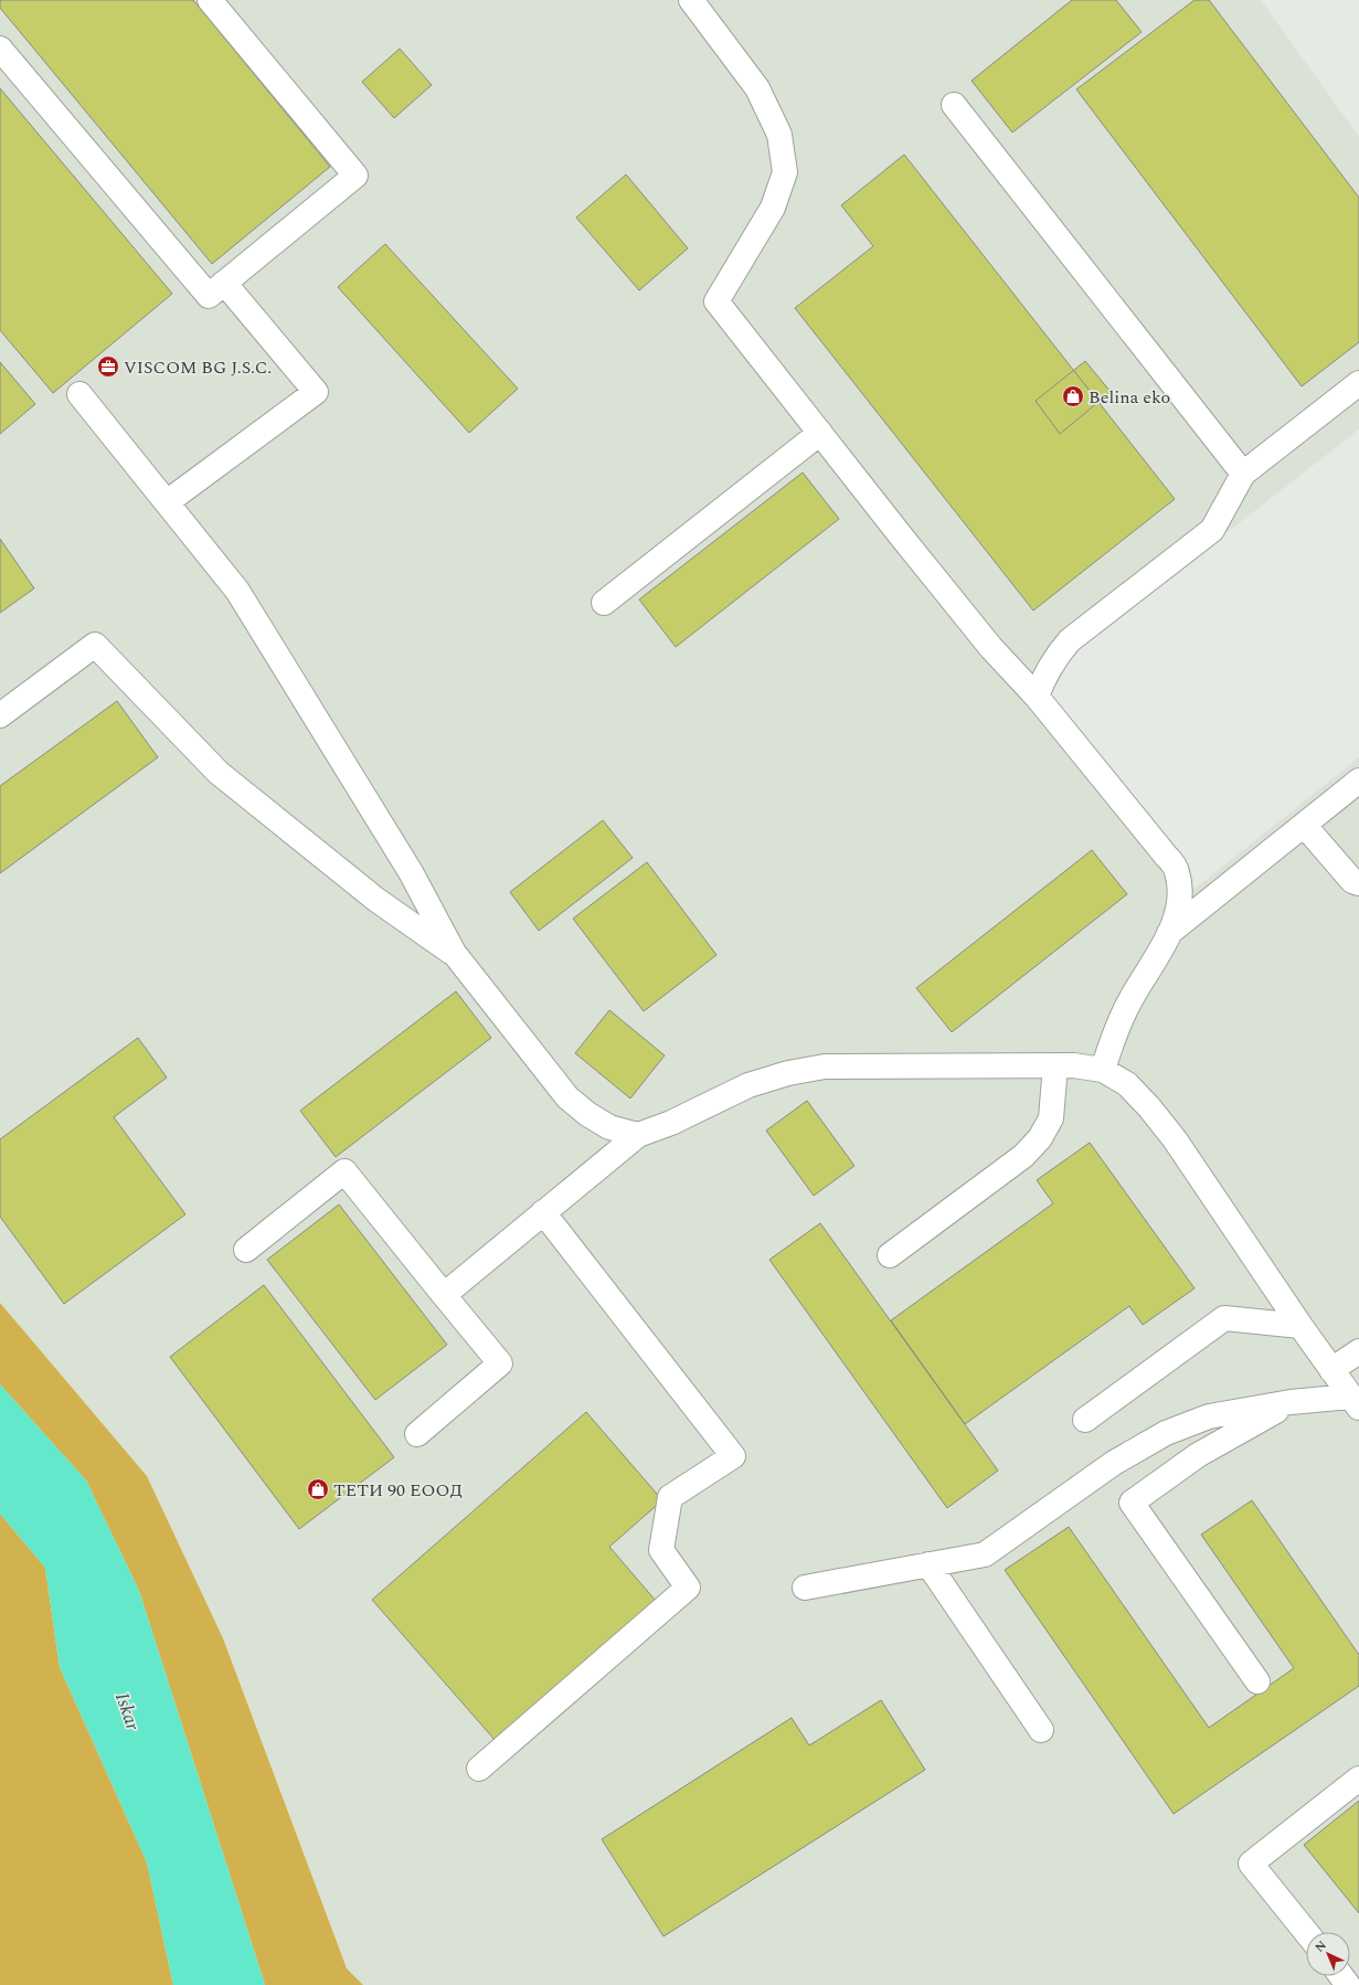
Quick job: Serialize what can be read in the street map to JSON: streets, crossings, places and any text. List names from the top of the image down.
{
  "water": ["Iskar"],
  "places": {
    "office": ["VISCOM BG J.S.C."],
    "shop": ["Belina eko", "ТЕТИ 90 ЕООД"]
  },
  "north": "top left"
}
